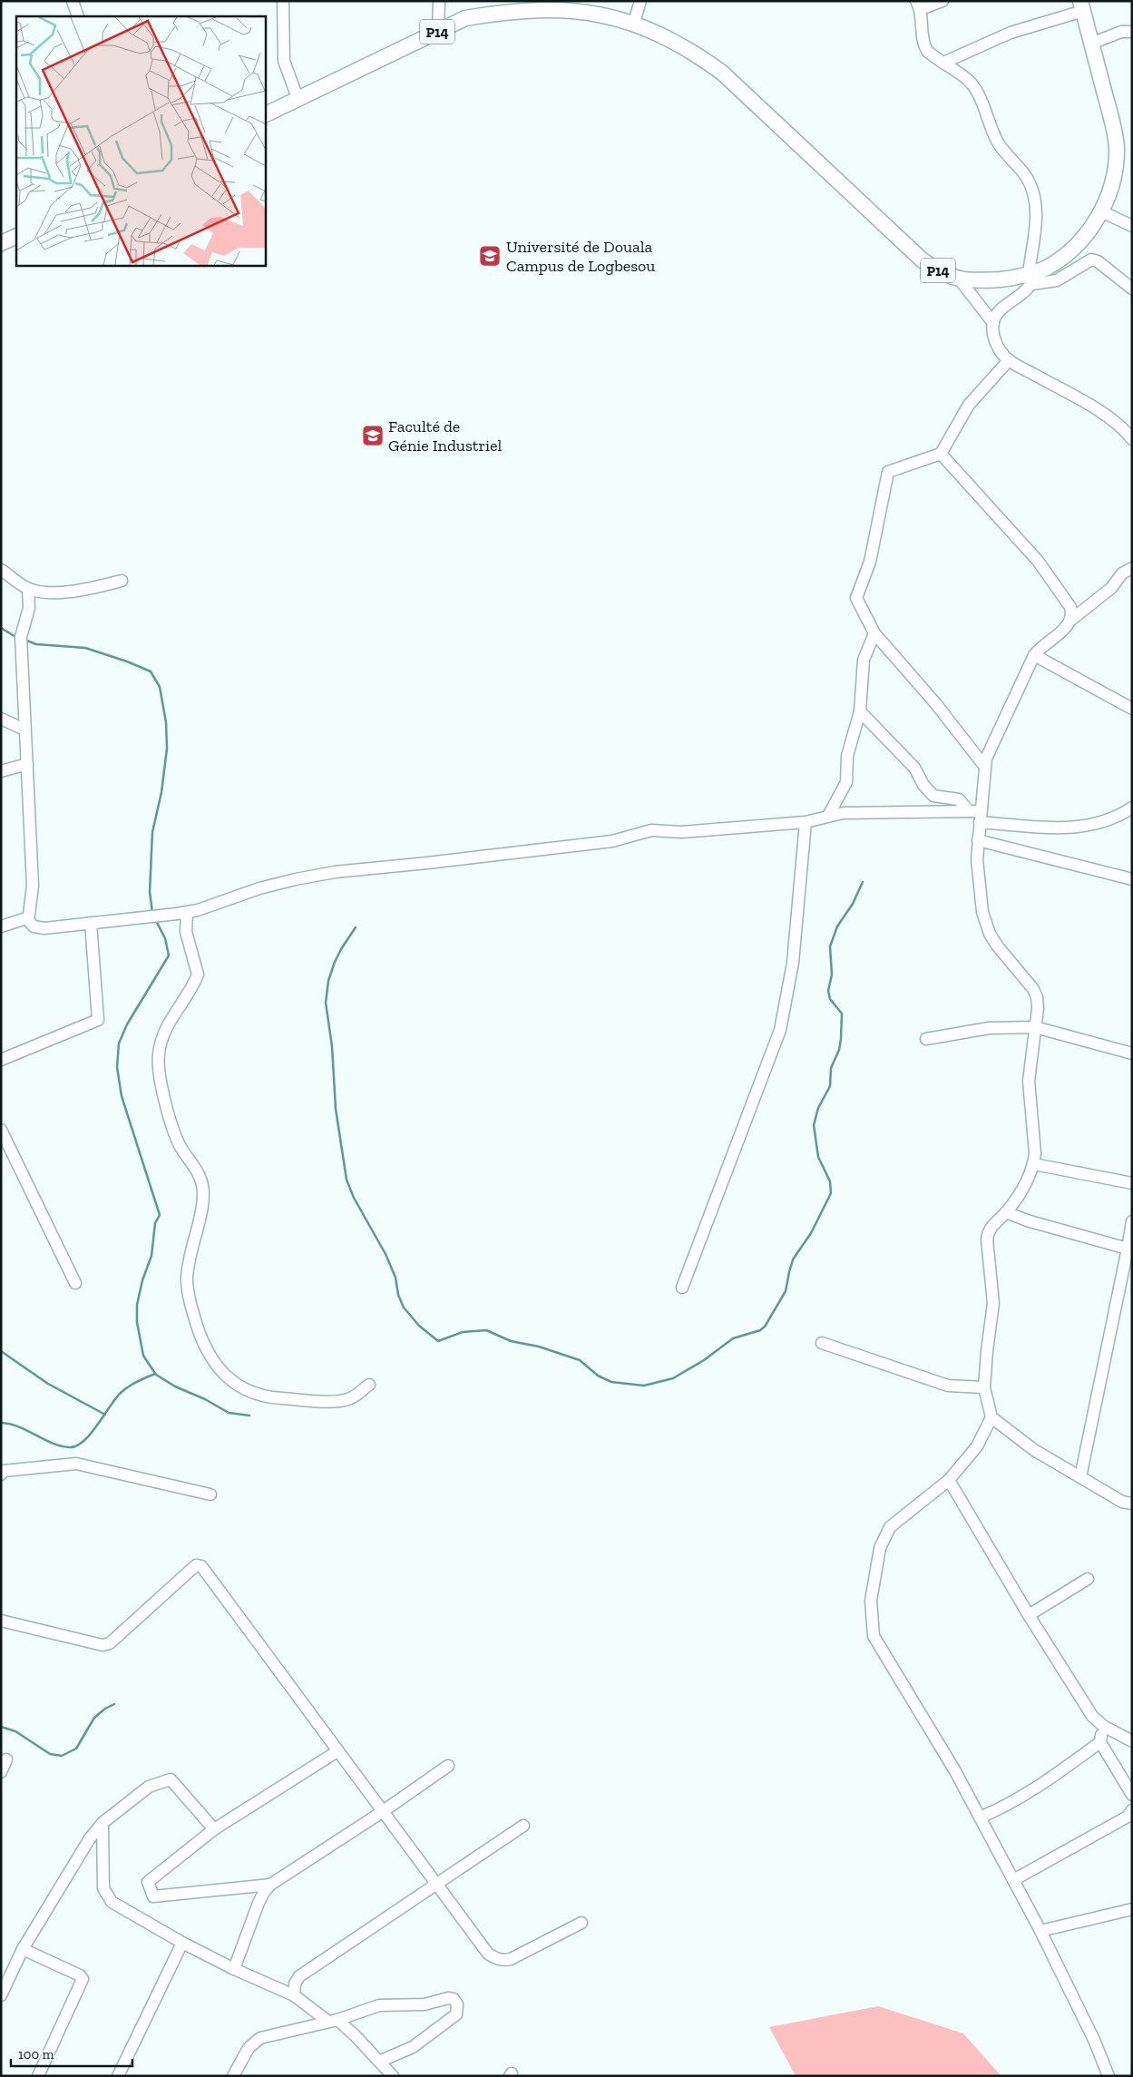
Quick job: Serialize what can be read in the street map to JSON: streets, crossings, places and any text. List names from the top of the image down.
{
  "streets": {
    "main road": ["P14"]
  },
  "places": {
    "school or university": ["Université de Douala Campus de Logbesou", "Faculté de Génie Industriel"]
  },
  "scale_bar": "100 m"
}
